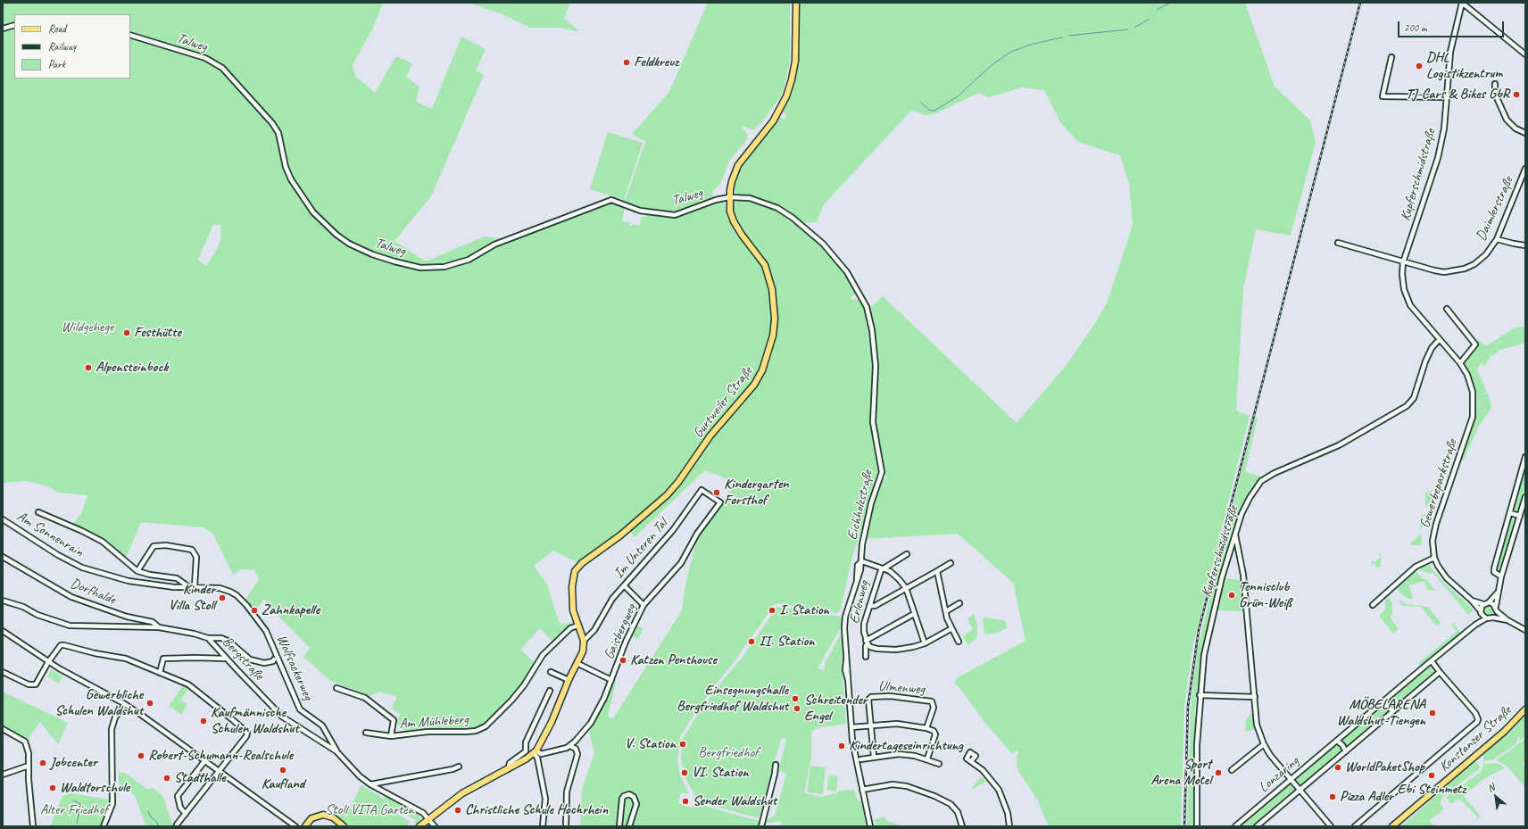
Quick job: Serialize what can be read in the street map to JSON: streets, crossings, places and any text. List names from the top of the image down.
{
  "streets": {
    "main road": ["Gurtweiler Straße", "Konstanzer Straße"],
    "street": [
      "Talweg",
      "Kupferschmidstraße",
      "Daimlerstraße",
      "Gewerbeparkstraße",
      "Eichholzstraße",
      "Am Sonnenrain",
      "Im Unteren Tal",
      "Dorfhalde",
      "Erlenweg",
      "Gaisbergweg",
      "Bergstraße",
      "Wolfsackerweg",
      "Ulmenweg",
      "Am Mühleberg",
      "Lonzaring"
    ]
  },
  "crossings": [
    ["Talweg", "Gurtweiler Straße"],
    ["Talweg", "Eichholzstraße"],
    ["Kupferschmidstraße", "Daimlerstraße"],
    ["Kupferschmidstraße", "Gewerbeparkstraße"],
    ["Gurtweiler Straße", "Eichholzstraße"],
    ["Gurtweiler Straße", "Im Unteren Tal"],
    ["Gurtweiler Straße", "Am Mühleberg"],
    ["Gewerbeparkstraße", "Lonzaring"],
    ["Am Sonnenrain", "Wolfsackerweg"],
    ["Im Unteren Tal", "Gaisbergweg"],
    ["Dorfhalde", "Bergstraße"],
    ["Bergstraße", "Wolfsackerweg"]
  ],
  "parks": [
    "Wildgehege",
    "Bergfriedhof",
    "Alter Friedhof",
    "Stoll VITA Garten"
  ],
  "places": [
    "Feldkreuz",
    "DHL Logistikzentrum",
    "TJ-Cars & Bikes GbR",
    "Festhütte",
    "Alpensteinbock",
    "Kindergarten Forsthof",
    "Tennisclub Grün-Weiß",
    "Kinder Villa Stoll",
    "Zahnkapelle",
    "I. Station",
    "II. Station",
    "Katzen Penthouse",
    "Einsegnungshalle Bergfriedhof Waldshut",
    "Gewerbliche Schulen Waldshut",
    "Schreitender Engel",
    "MÖBELARENA Waldshut-Tiengen",
    "Kaufmännische Schulen Waldshut",
    "V. Station",
    "Kindertageseinrichtung",
    "Robert-Schumann-Realschule",
    "Jobcenter",
    "WorldPaketShop",
    "Kaufland",
    "VI. Station",
    "Sport Arena Motel",
    "Ebi Steinmetz",
    "Stadthalle",
    "Waldtorschule",
    "Pizza Adler",
    "Sender Waldshut",
    "Christliche Schule Hochrhein"
  ],
  "legend": ["Road", "Railway", "Park"],
  "scale_bar": "200 m",
  "north": "top left"
}
